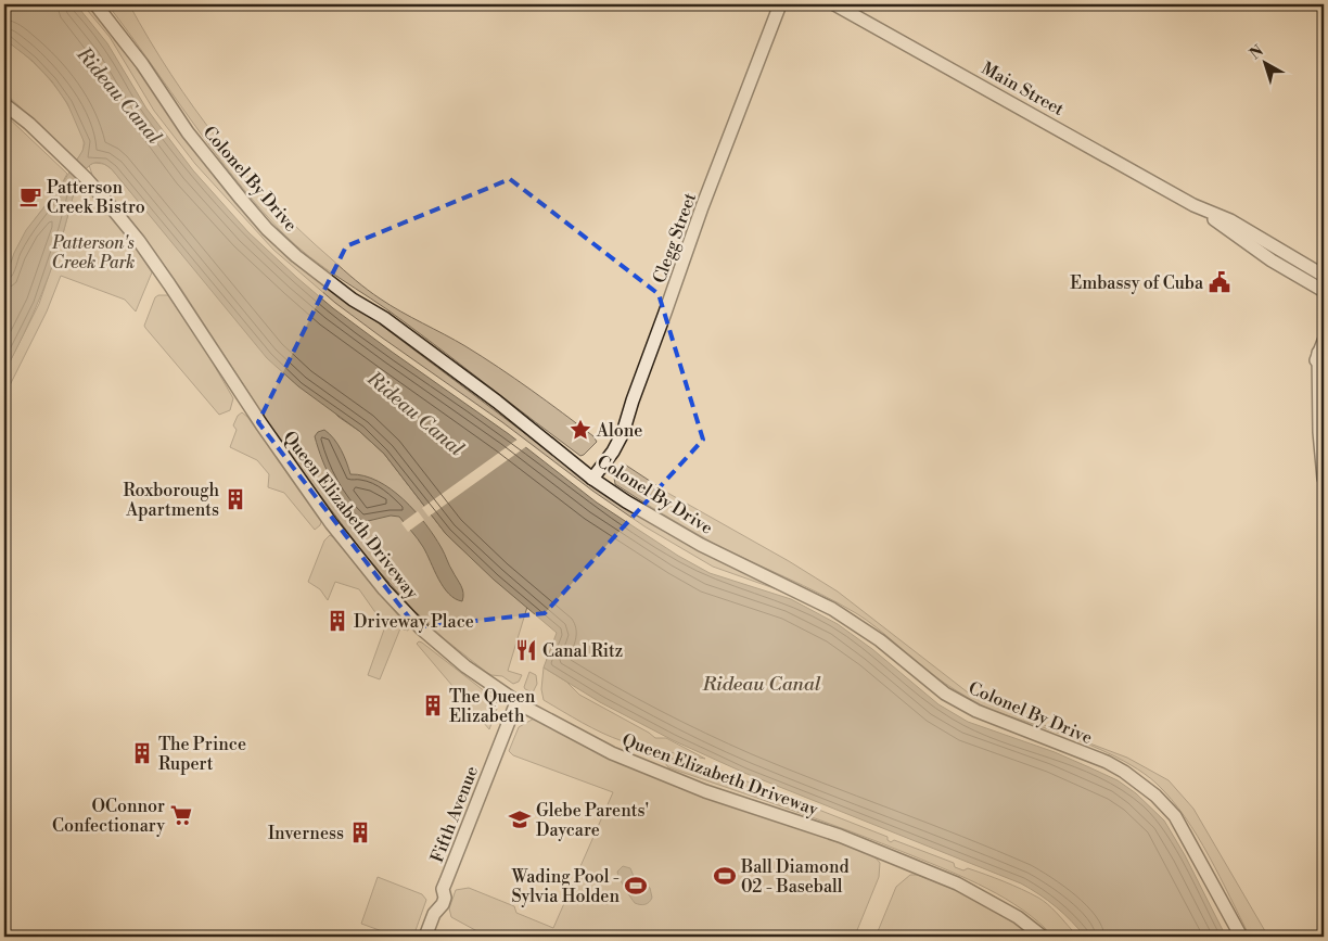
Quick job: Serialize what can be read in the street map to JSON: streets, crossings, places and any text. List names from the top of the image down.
{
  "streets": {
    "main road": [
      "Main Street",
      "Colonel By Drive",
      "Clegg Street",
      "Queen Elizabeth Driveway",
      "Fifth Avenue"
    ]
  },
  "crossings": [
    ["Colonel By Drive", "Clegg Street"],
    ["Queen Elizabeth Driveway", "Fifth Avenue"]
  ],
  "water": ["Rideau Canal"],
  "parks": ["Patterson's Creek Park"],
  "places": {
    "cafe": ["Patterson Creek Bistro"],
    "public building": ["Embassy of Cuba"],
    "place": ["Alone"],
    "building": [
      "Roxborough Apartments",
      "Driveway Place",
      "The Queen Elizabeth",
      "The Prince Rupert",
      "Inverness"
    ],
    "restaurant": ["Canal Ritz"],
    "supermarket": ["OConnor Confectionary"],
    "school or university": ["Glebe Parents' Daycare"],
    "sports": ["Ball Diamond 02 - Baseball", "Wading Pool - Sylvia Holden"]
  },
  "north": "top left"
}
